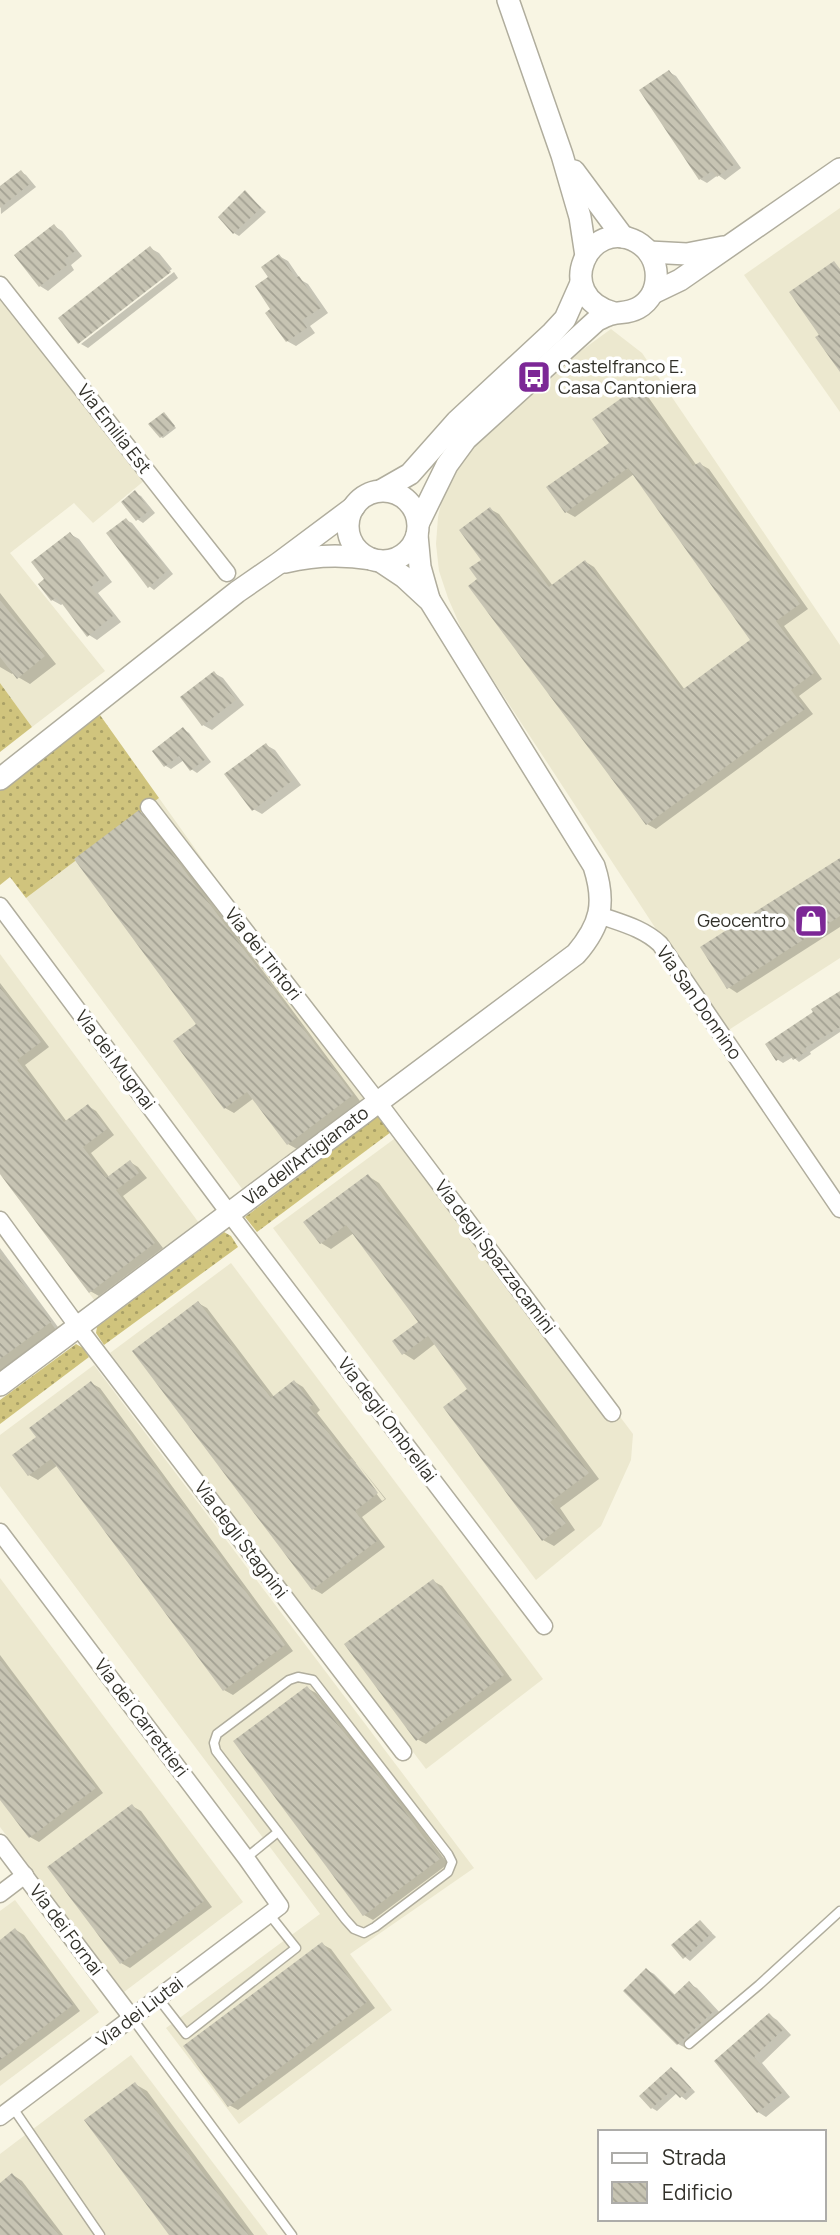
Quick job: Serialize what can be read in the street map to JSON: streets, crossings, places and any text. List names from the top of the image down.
{
  "streets": {
    "main road": ["Via dell'Artigianato"],
    "street": [
      "Via Emilia Est",
      "Via dei Tintori",
      "Via San Donnino",
      "Via dei Mugnai",
      "Via degli Spazzacamini",
      "Via degli Ombrellai",
      "Via degli Stagnini",
      "Via dei Carrettieri",
      "Via dei Fornai",
      "Via dei Liutai"
    ]
  },
  "crossings": [
    ["Via dei Tintori", "Via dell'Artigianato"],
    ["Via dei Tintori", "Via degli Spazzacamini"],
    ["Via San Donnino", "Via dell'Artigianato"],
    ["Via dei Mugnai", "Via dell'Artigianato"],
    ["Via dei Mugnai", "Via degli Ombrellai"],
    ["Via dell'Artigianato", "Via degli Spazzacamini"],
    ["Via dell'Artigianato", "Via degli Ombrellai"],
    ["Via dell'Artigianato", "Via degli Stagnini"],
    ["Via dei Carrettieri", "Via dei Liutai"],
    ["Via dei Fornai", "Via dei Liutai"]
  ],
  "places": {
    "bus stop": ["Castelfranco E. Casa Cantoniera"],
    "shop": ["Geocentro"]
  },
  "legend": ["Strada", "Edificio"]
}
